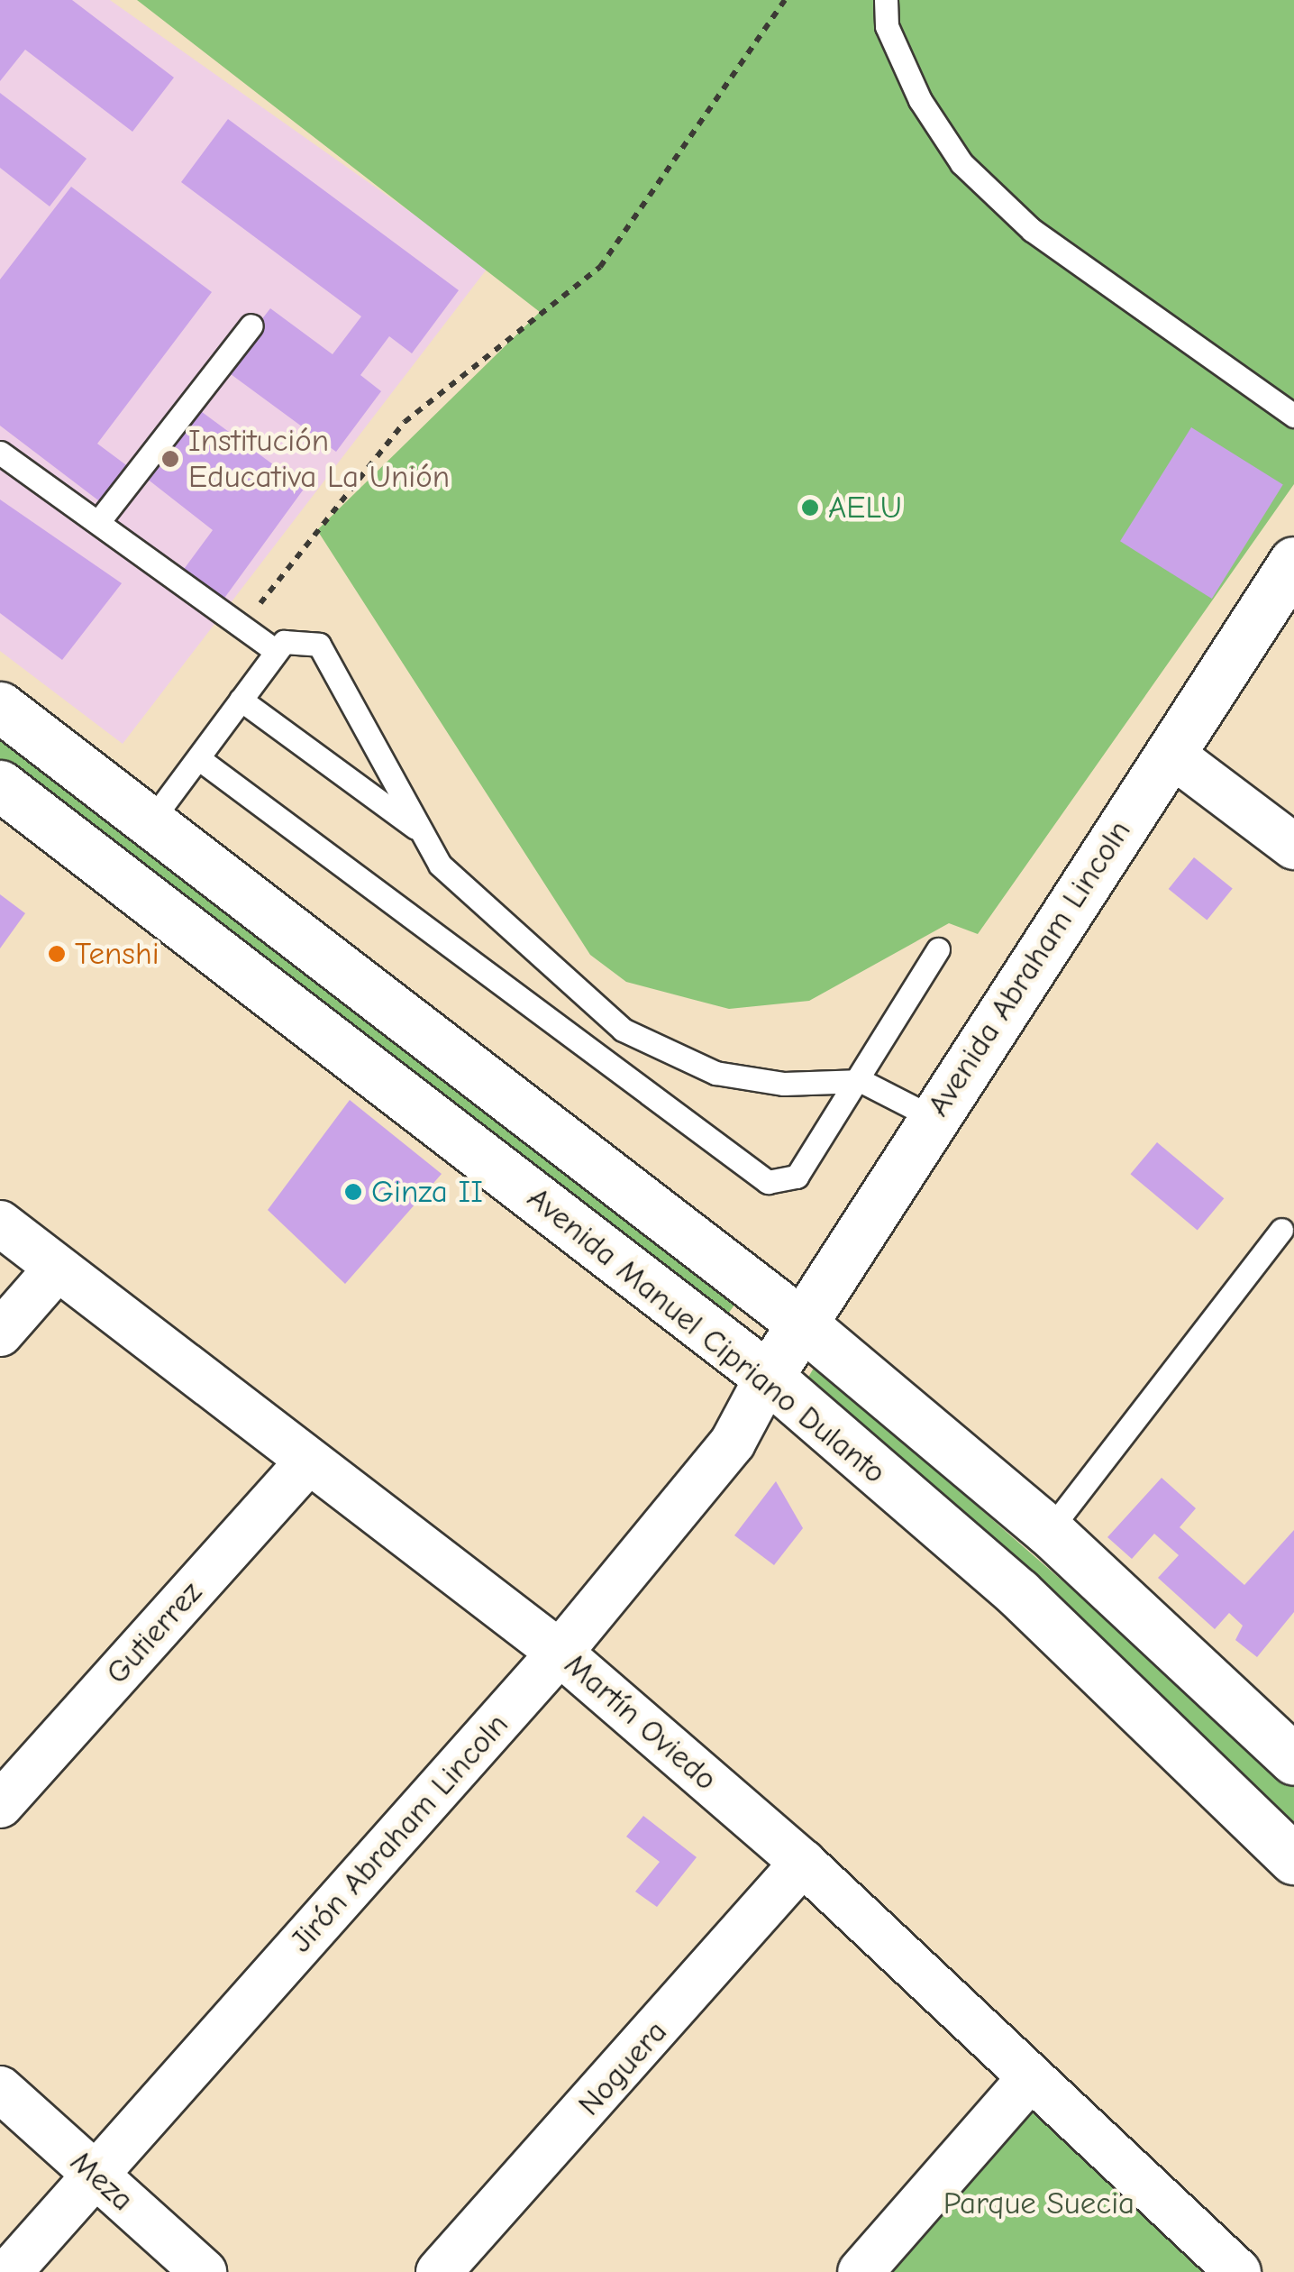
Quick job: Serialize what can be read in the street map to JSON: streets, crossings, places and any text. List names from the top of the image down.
{
  "streets": {
    "main road": ["Avenida Abraham Lincoln", "Avenida Manuel Cipriano Dulanto"],
    "street": [
      "Gutierrez",
      "Martín Oviedo",
      "Jirón Abraham Lincoln",
      "Noguera",
      "Meza"
    ]
  },
  "crossings": [
    ["Avenida Abraham Lincoln", "Avenida Manuel Cipriano Dulanto"],
    ["Avenida Abraham Lincoln", "Jirón Abraham Lincoln"],
    ["Avenida Manuel Cipriano Dulanto", "Jirón Abraham Lincoln"],
    ["Gutierrez", "Martín Oviedo"],
    ["Martín Oviedo", "Jirón Abraham Lincoln"],
    ["Martín Oviedo", "Noguera"],
    ["Jirón Abraham Lincoln", "Meza"]
  ],
  "parks": ["Parque Suecia"],
  "places": [
    "Institución Educativa La Unión",
    "AELU",
    "Tenshi",
    "Ginza II"
  ]
}
